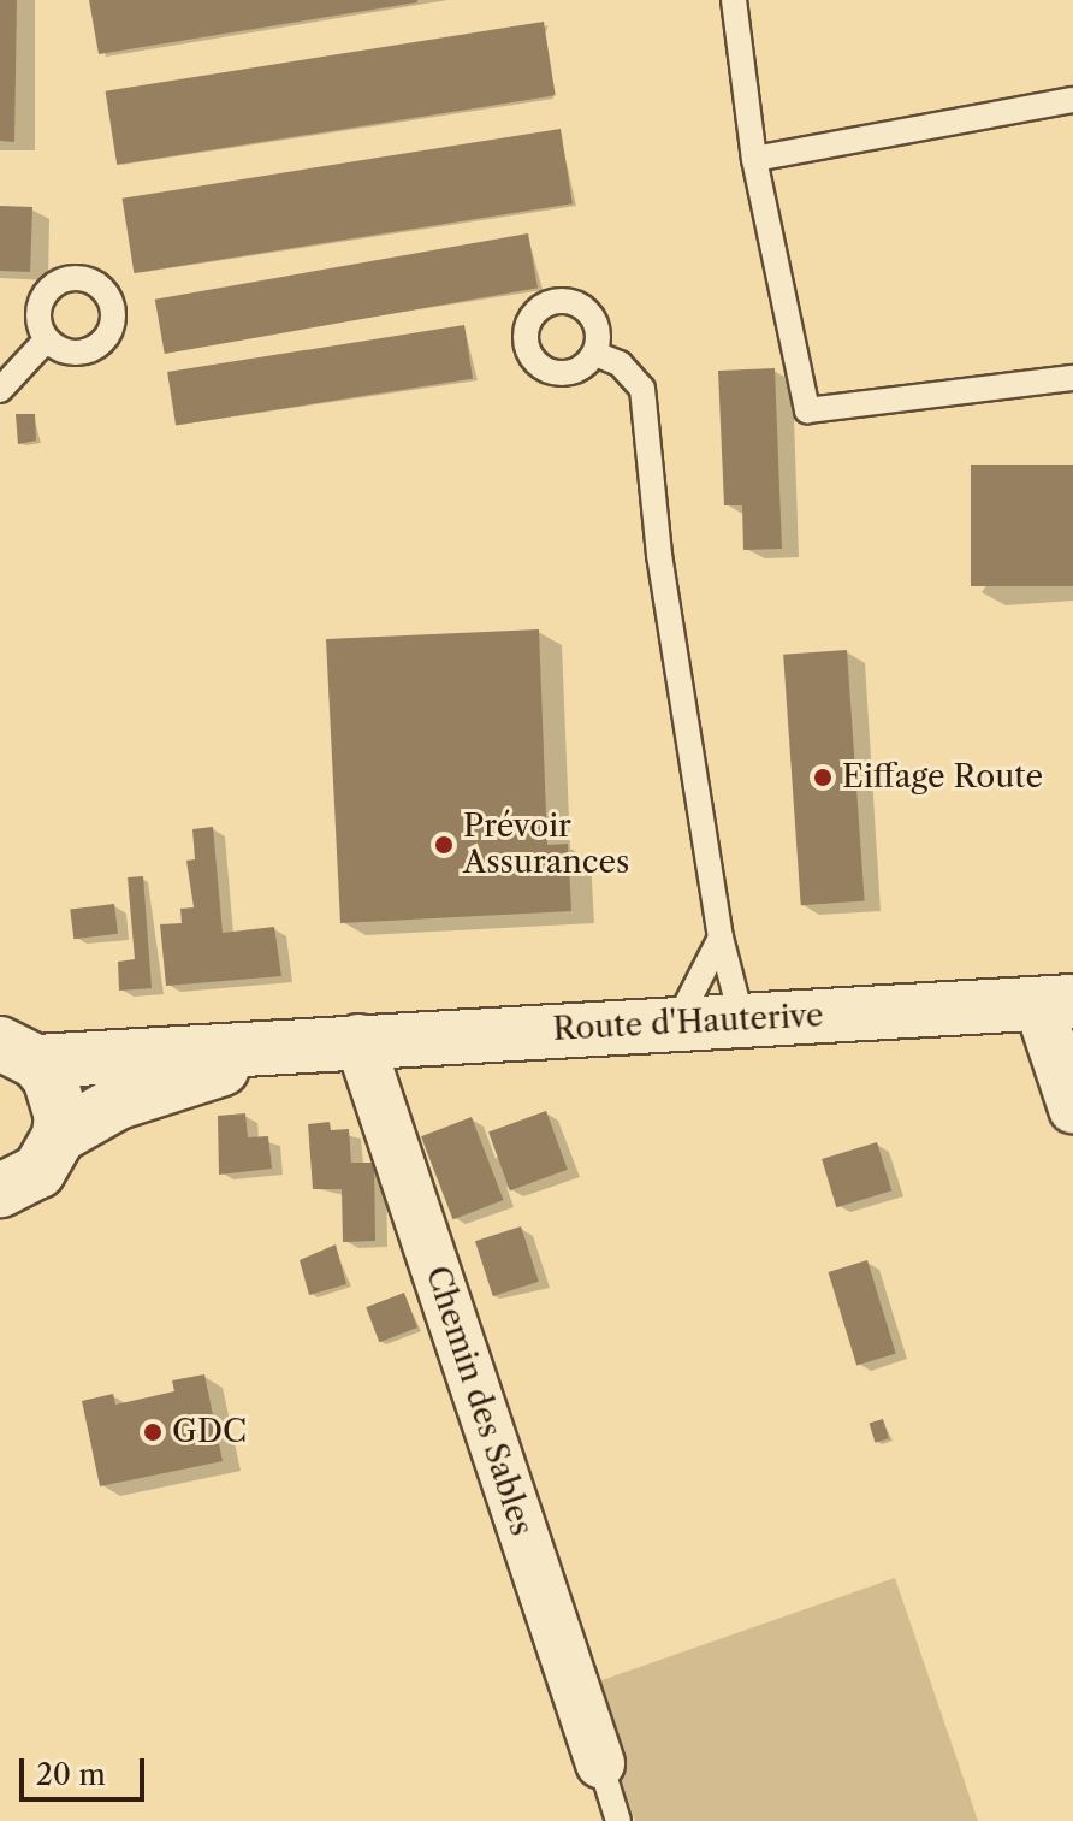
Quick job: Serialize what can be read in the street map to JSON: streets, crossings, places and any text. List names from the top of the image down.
{
  "streets": {
    "main road": ["Route d'Hauterive"],
    "street": ["Chemin des Sables"]
  },
  "crossings": [
    ["Route d'Hauterive", "Chemin des Sables"]
  ],
  "places": ["Eiffage Route", "Prévoir Assurances", "GDC"],
  "scale_bar": "20 m"
}
